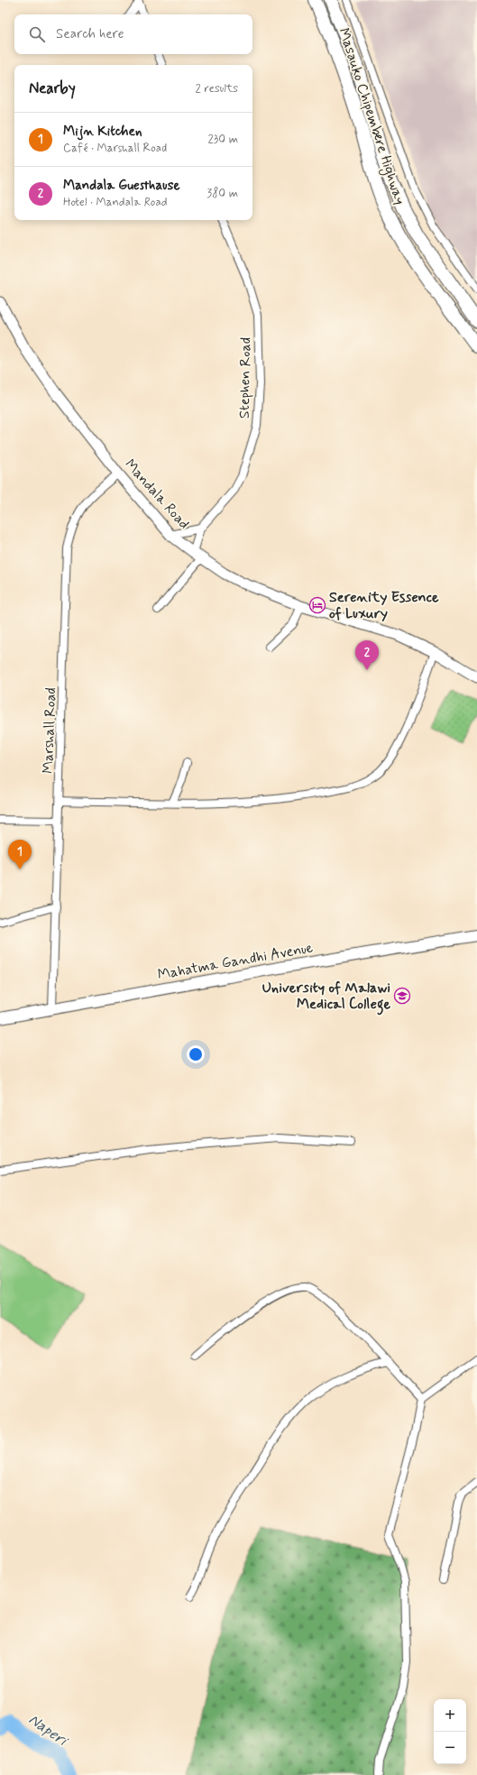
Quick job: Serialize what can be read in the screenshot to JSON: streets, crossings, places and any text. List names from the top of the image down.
{
  "streets": {
    "highway": ["Masauko Chipembere Highway"],
    "main road": ["Mahatma Gandhi Avenue"],
    "street": ["Stephen Road", "Mandala Road", "Marshall Road"]
  },
  "crossings": [
    ["Stephen Road", "Mandala Road"],
    ["Mandala Road", "Marshall Road"],
    ["Marshall Road", "Mahatma Gandhi Avenue"]
  ],
  "water": ["Naperi"],
  "places": {
    "hotel": ["Serenity Essence of Luxury"],
    "school or university": ["University of Malawi Medical College"]
  },
  "page": {
    "search": "Search here",
    "heading": ["Nearby", "2 results"],
    "list": [
      {
        "mark": "1",
        "name": "Mijn Kitchen",
        "note": "Café · Marshall Road",
        "value": "230 m"
      },
      {
        "mark": "2",
        "name": "Mandala Guesthause",
        "note": "Hotel · Mandala Road",
        "value": "380 m"
      }
    ],
    "pins": ["2", "1"],
    "map_buttons": ["+", "−"]
  }
}
